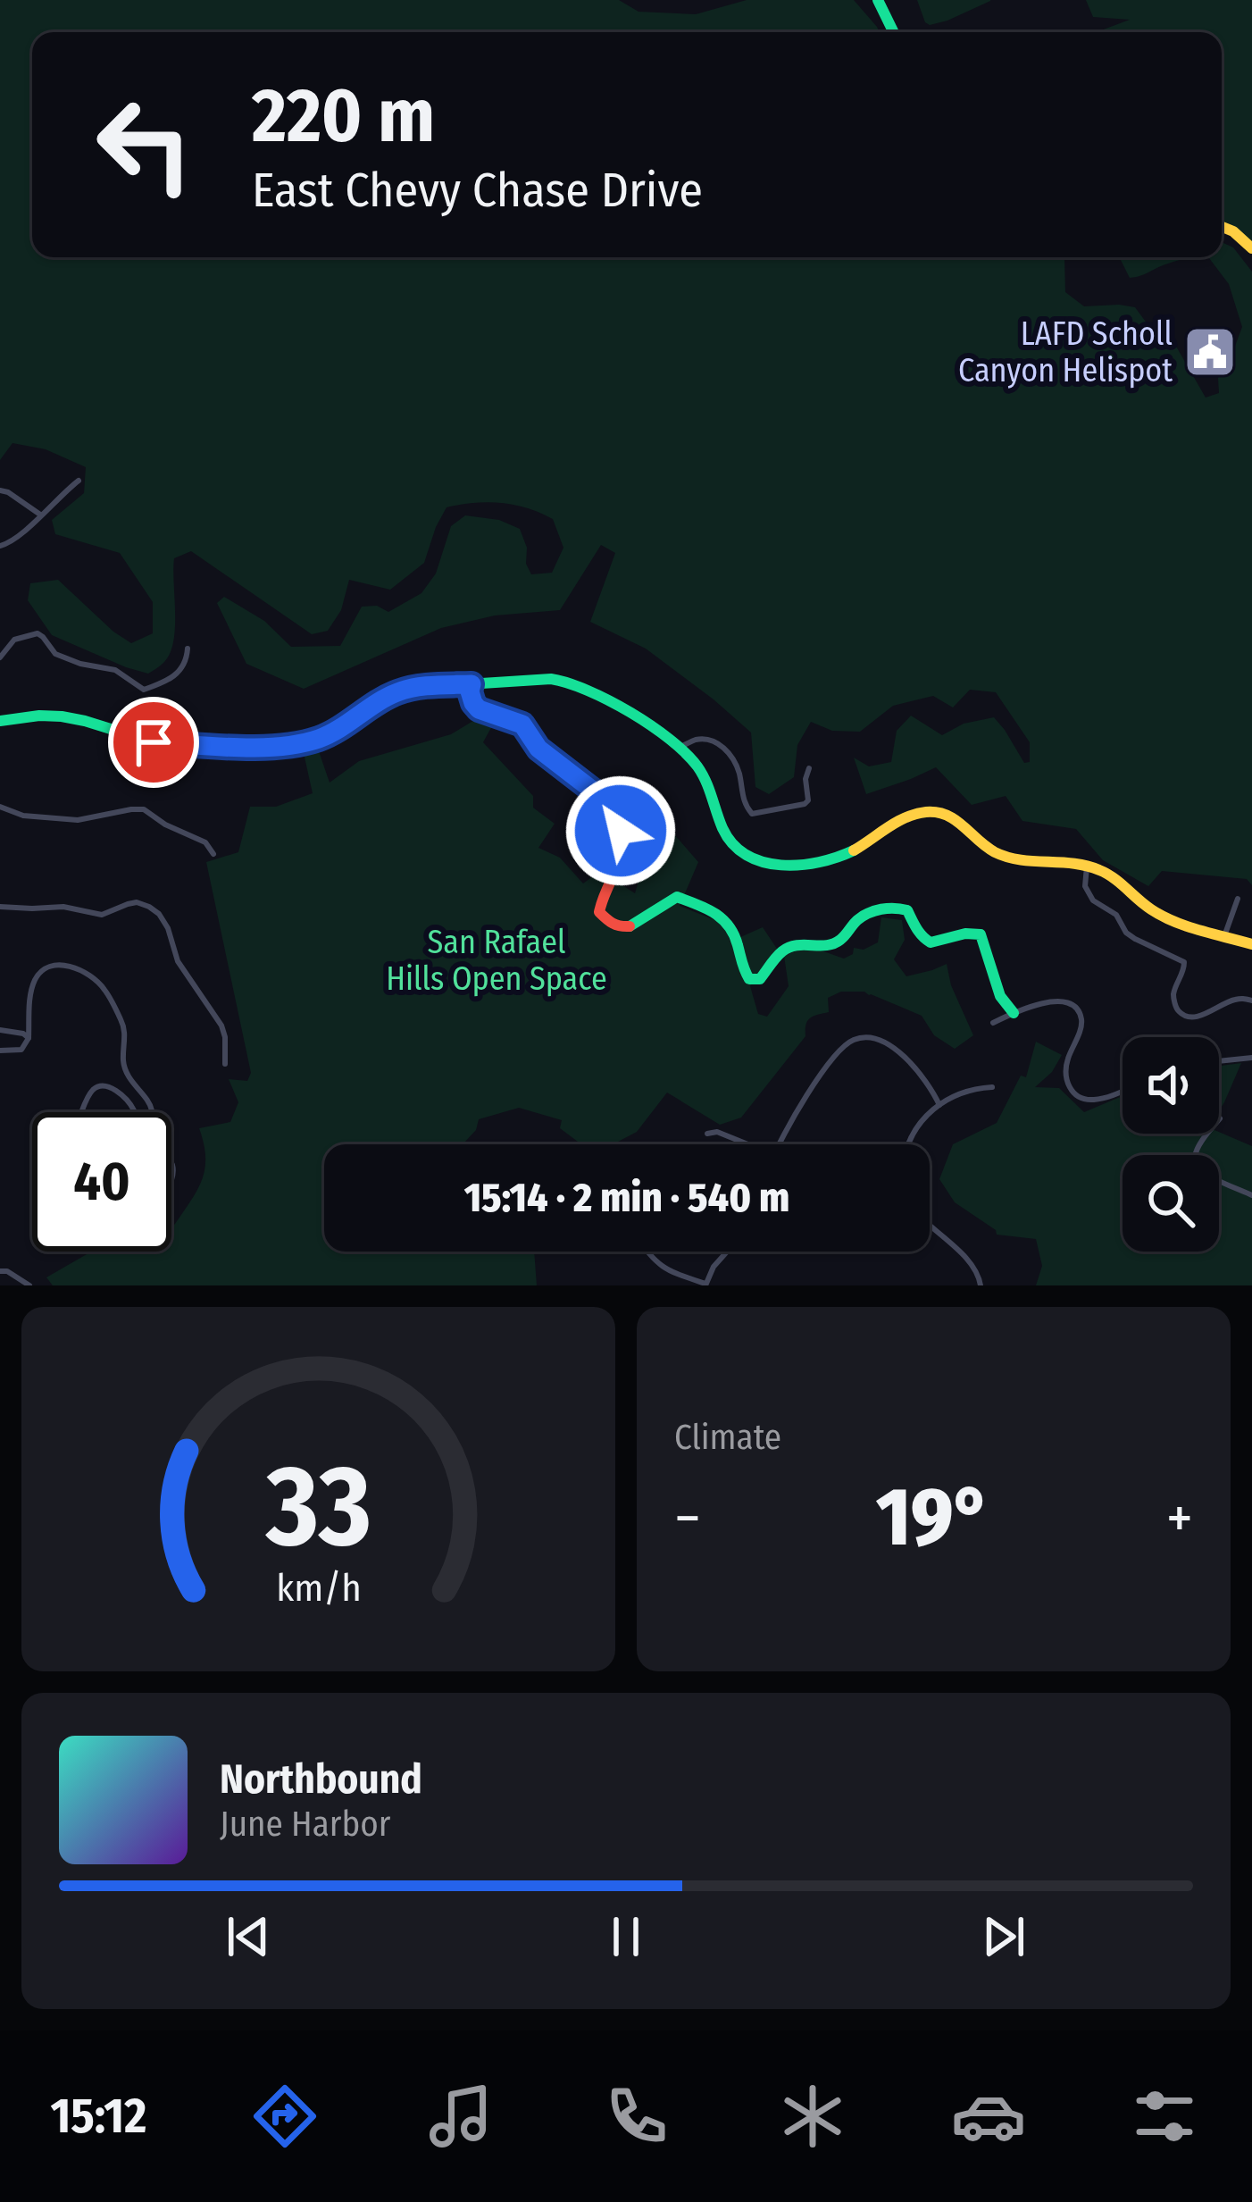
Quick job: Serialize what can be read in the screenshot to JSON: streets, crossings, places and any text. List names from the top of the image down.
{
  "parks": ["San Rafael Hills Open Space"],
  "places": {
    "public building": ["LAFD Scholl Canyon Helispot"]
  },
  "page": {
    "turn": ["220 m", "East Chevy Chase Drive"],
    "limit": "40",
    "trip": "15:14 · 2 min · 540 m",
    "tile": "Climate",
    "heat": ["−", "19°", "+"],
    "song": ["Northbound", "June Harbor"],
    "tabs": "15:12",
    "gauge": ["33", "km/h"]
  }
}
